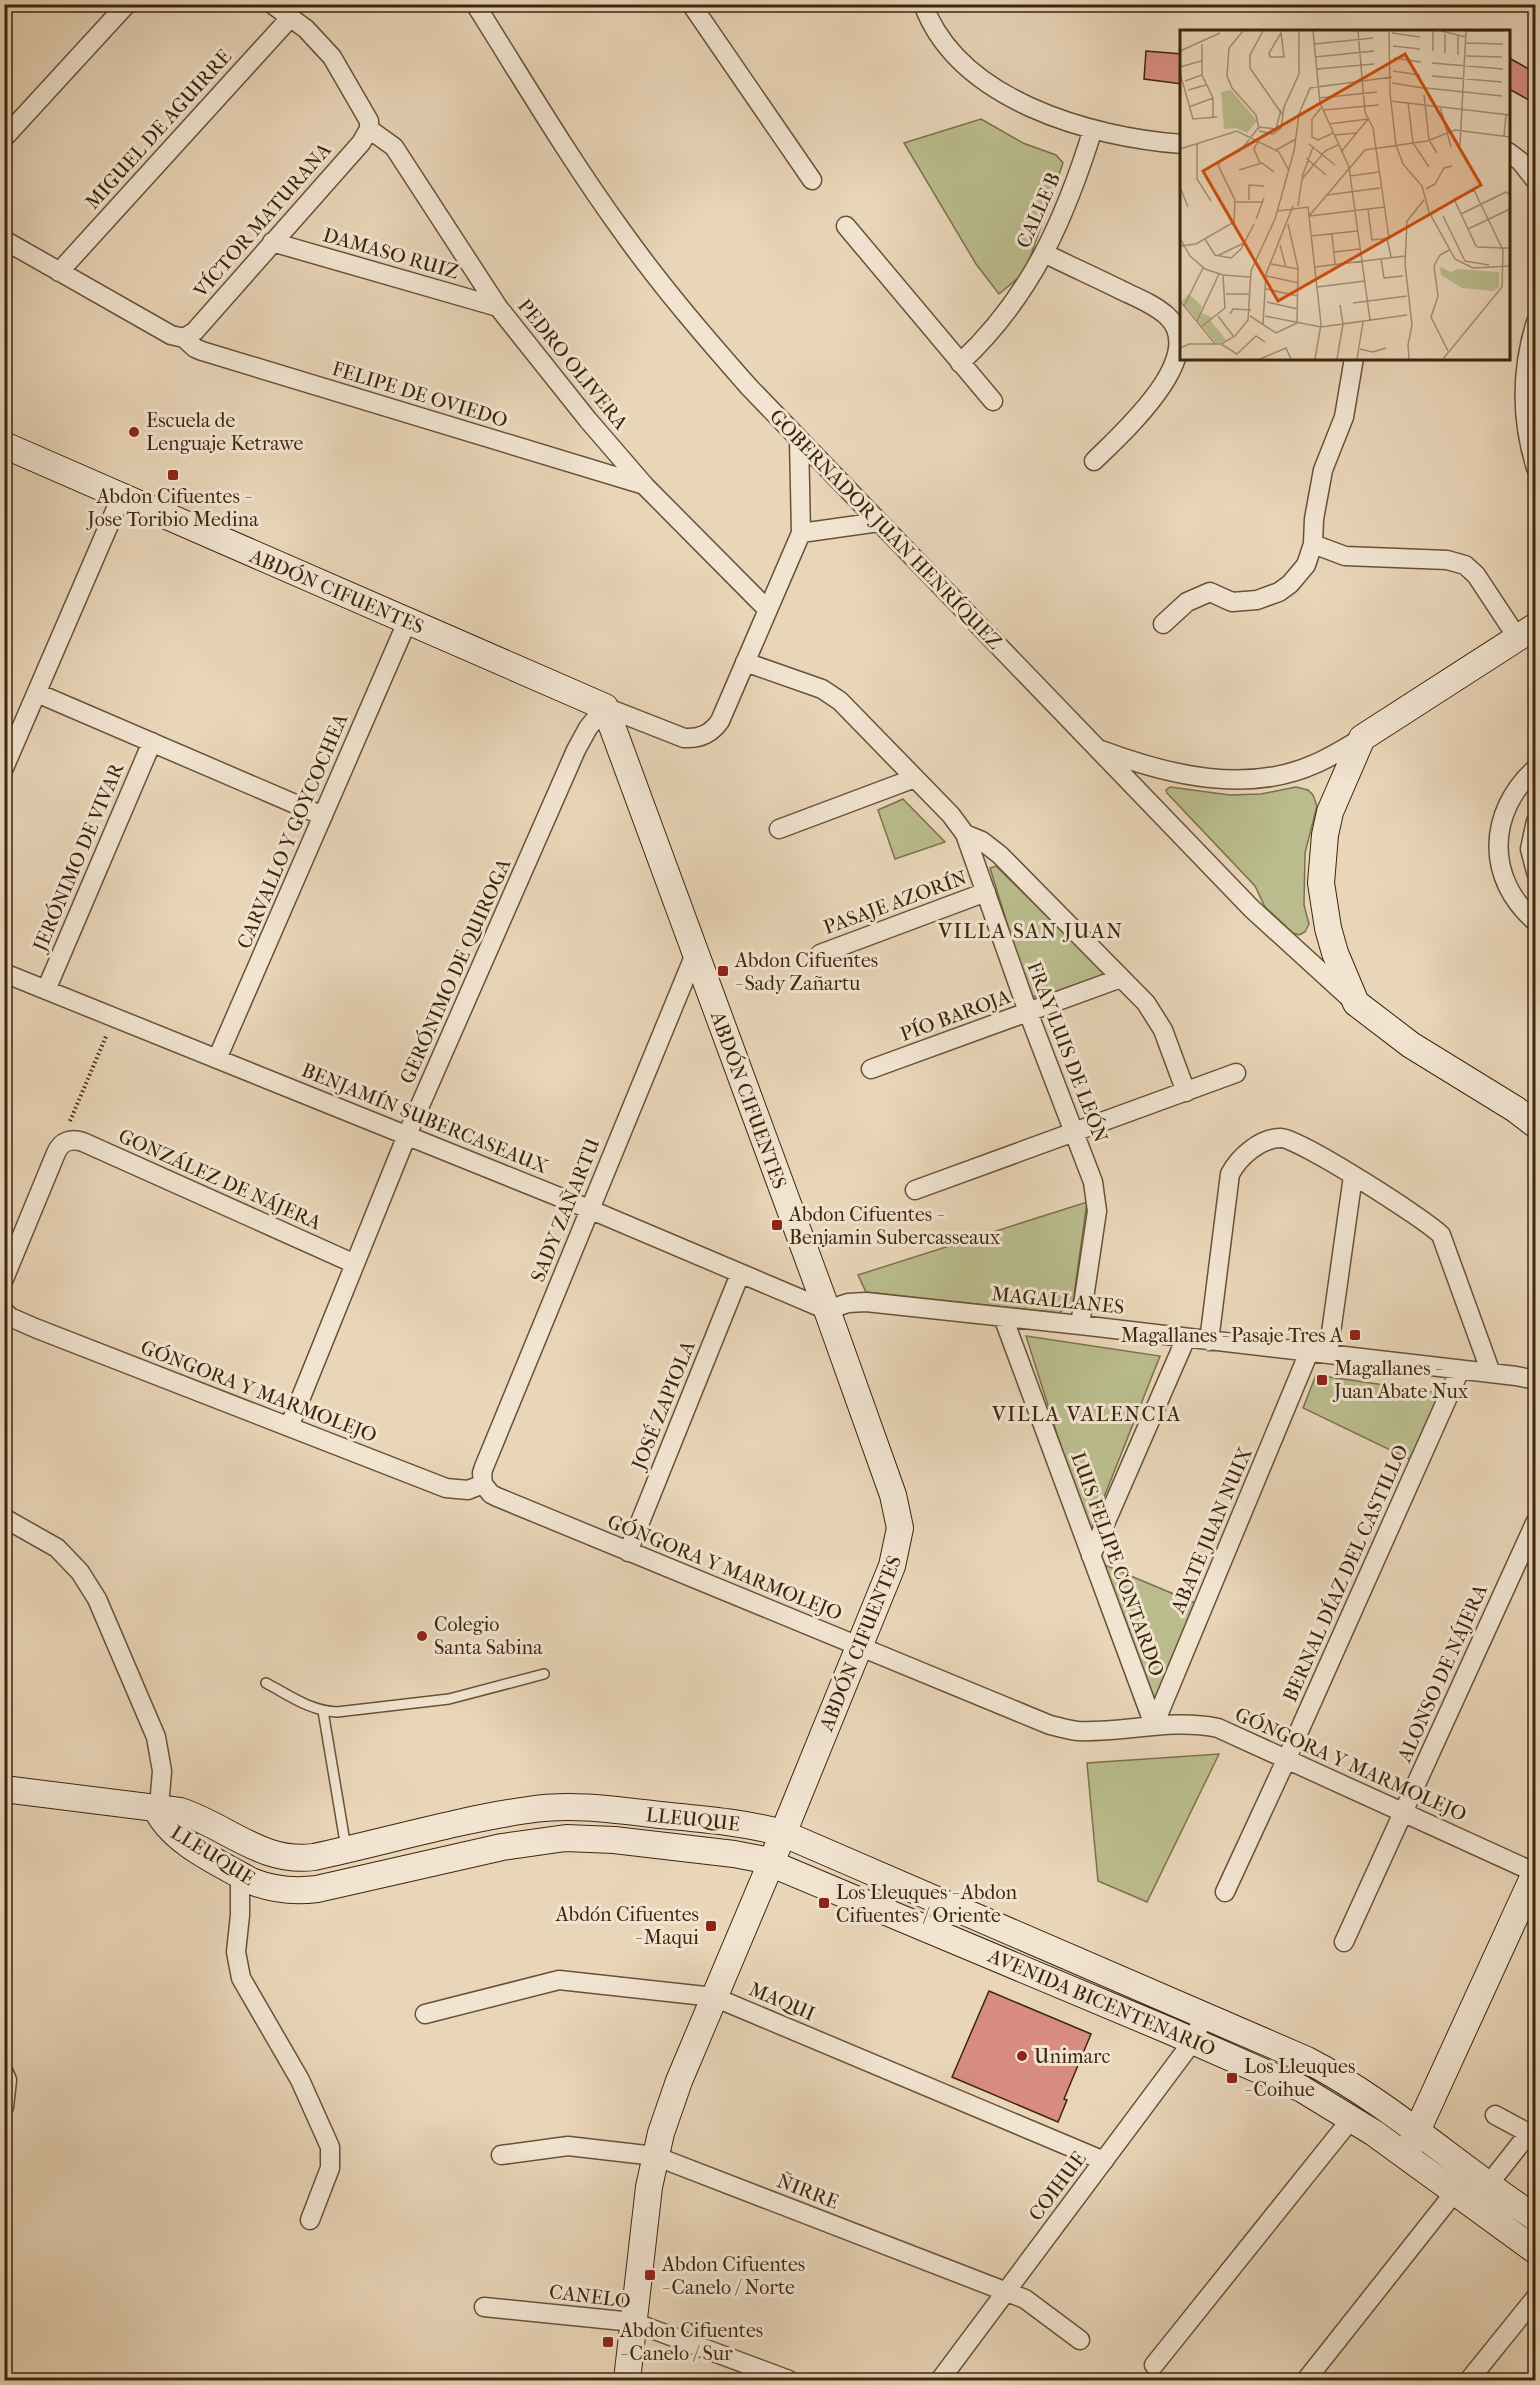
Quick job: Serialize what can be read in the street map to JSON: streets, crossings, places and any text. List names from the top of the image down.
{
  "streets": {
    "street": [
      "MIGUEL DE AGUIRRE",
      "CALLE B",
      "VÍCTOR MATURANA",
      "DAMASO RUIZ",
      "PEDRO OLIVERA",
      "FELIPE DE OVIEDO",
      "GOBERNADOR JUAN HENRÍQUEZ",
      "ABDÓN CIFUENTES",
      "CARVALLO Y GOYCOCHEA",
      "JERÓNIMO DE VIVAR",
      "PASAJE AZORÍN",
      "GERÓNIMO DE QUIROGA",
      "PÍO BAROJA",
      "FRAY LUIS DE LEÓN",
      "BENJAMÍN SUBERCASEAUX",
      "GONZÁLEZ DE NÁJERA",
      "SADY ZAÑARTU",
      "MAGALLANES",
      "GÓNGORA Y MARMOLEJO",
      "JOSÉ ZAPIOLA",
      "ABATE JUAN NUIX",
      "LUIS FELIPE CONTARDO",
      "BERNAL DÍAZ DEL CASTILLO",
      "ALONSO DE NÁJERA",
      "LLEUQUE",
      "MAQUI",
      "AVENIDA BICENTENARIO",
      "COIHUE",
      "ÑIRRE",
      "CANELO"
    ]
  },
  "crossings": [
    ["MIGUEL DE AGUIRRE", "FELIPE DE OVIEDO"],
    ["VÍCTOR MATURANA", "DAMASO RUIZ"],
    ["VÍCTOR MATURANA", "PEDRO OLIVERA"],
    ["VÍCTOR MATURANA", "FELIPE DE OVIEDO"],
    ["DAMASO RUIZ", "PEDRO OLIVERA"],
    ["PEDRO OLIVERA", "FELIPE DE OVIEDO"],
    ["PEDRO OLIVERA", "ABDÓN CIFUENTES"],
    ["GOBERNADOR JUAN HENRÍQUEZ", "ABDÓN CIFUENTES"],
    ["ABDÓN CIFUENTES", "CARVALLO Y GOYCOCHEA"],
    ["ABDÓN CIFUENTES", "GERÓNIMO DE QUIROGA"],
    ["ABDÓN CIFUENTES", "FRAY LUIS DE LEÓN"],
    ["ABDÓN CIFUENTES", "BENJAMÍN SUBERCASEAUX"],
    ["ABDÓN CIFUENTES", "SADY ZAÑARTU"],
    ["ABDÓN CIFUENTES", "MAGALLANES"],
    ["ABDÓN CIFUENTES", "GÓNGORA Y MARMOLEJO"],
    ["ABDÓN CIFUENTES", "LLEUQUE"],
    ["ABDÓN CIFUENTES", "MAQUI"],
    ["ABDÓN CIFUENTES", "AVENIDA BICENTENARIO"],
    ["ABDÓN CIFUENTES", "ÑIRRE"],
    ["ABDÓN CIFUENTES", "CANELO"],
    ["CARVALLO Y GOYCOCHEA", "BENJAMÍN SUBERCASEAUX"],
    ["JERÓNIMO DE VIVAR", "BENJAMÍN SUBERCASEAUX"],
    ["PASAJE AZORÍN", "FRAY LUIS DE LEÓN"],
    ["GERÓNIMO DE QUIROGA", "BENJAMÍN SUBERCASEAUX"],
    ["GERÓNIMO DE QUIROGA", "GONZÁLEZ DE NÁJERA"],
    ["GERÓNIMO DE QUIROGA", "GÓNGORA Y MARMOLEJO"],
    ["PÍO BAROJA", "FRAY LUIS DE LEÓN"],
    ["FRAY LUIS DE LEÓN", "MAGALLANES"],
    ["BENJAMÍN SUBERCASEAUX", "SADY ZAÑARTU"],
    ["BENJAMÍN SUBERCASEAUX", "MAGALLANES"],
    ["BENJAMÍN SUBERCASEAUX", "JOSÉ ZAPIOLA"],
    ["SADY ZAÑARTU", "GÓNGORA Y MARMOLEJO"],
    ["MAGALLANES", "ABATE JUAN NUIX"],
    ["MAGALLANES", "LUIS FELIPE CONTARDO"],
    ["MAGALLANES", "BERNAL DÍAZ DEL CASTILLO"],
    ["GÓNGORA Y MARMOLEJO", "JOSÉ ZAPIOLA"],
    ["GÓNGORA Y MARMOLEJO", "ABATE JUAN NUIX"],
    ["GÓNGORA Y MARMOLEJO", "LUIS FELIPE CONTARDO"],
    ["GÓNGORA Y MARMOLEJO", "BERNAL DÍAZ DEL CASTILLO"],
    ["GÓNGORA Y MARMOLEJO", "ALONSO DE NÁJERA"],
    ["ABATE JUAN NUIX", "LUIS FELIPE CONTARDO"],
    ["LLEUQUE", "AVENIDA BICENTENARIO"],
    ["MAQUI", "COIHUE"],
    ["AVENIDA BICENTENARIO", "COIHUE"],
    ["COIHUE", "ÑIRRE"]
  ],
  "districts": ["VILLA SAN JUAN", "VILLA VALENCIA"],
  "places": {
    "other": ["Escuela de Lenguaje Ketrawe", "Colegio Santa Sabina", "Unimarc"],
    "transit": [
      "Abdon Cifuentes - Jose Toribio Medina",
      "Abdon Cifuentes - Sady Zañartu",
      "Abdon Cifuentes - Benjamin Subercasseaux",
      "Magallanes - Pasaje Tres A",
      "Magallanes - Juan Abate Nux",
      "Los Lleuques - Abdon Cifuentes / Oriente",
      "Abdón Cifuentes - Maqui",
      "Los Lleuques - Coihue",
      "Abdon Cifuentes - Canelo / Norte",
      "Abdon Cifuentes - Canelo / Sur"
    ]
  }
}
